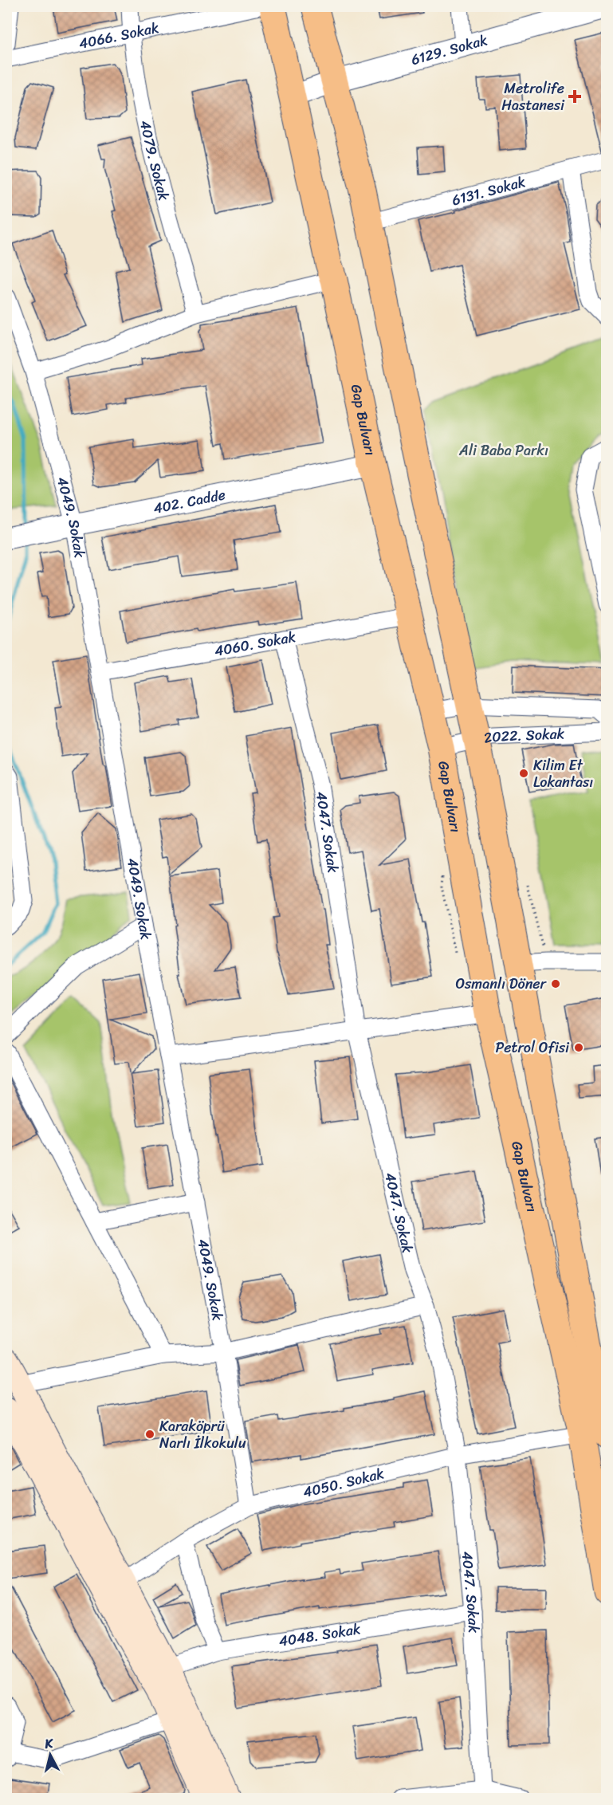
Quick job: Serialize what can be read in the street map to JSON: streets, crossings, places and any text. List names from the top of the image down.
{
  "streets": {
    "highway": ["Gap Bulvarı"],
    "street": [
      "4066. Sokak",
      "6129. Sokak",
      "4079. Sokak",
      "6131. Sokak",
      "402. Cadde",
      "4049. Sokak",
      "4060. Sokak",
      "2022. Sokak",
      "4047. Sokak",
      "4050. Sokak",
      "4048. Sokak"
    ]
  },
  "crossings": [
    ["4066. Sokak", "4079. Sokak"],
    ["6129. Sokak", "Gap Bulvarı"],
    ["6131. Sokak", "Gap Bulvarı"],
    ["Gap Bulvarı", "402. Cadde"],
    ["Gap Bulvarı", "4060. Sokak"],
    ["Gap Bulvarı", "2022. Sokak"],
    ["Gap Bulvarı", "4050. Sokak"],
    ["402. Cadde", "4049. Sokak"],
    ["4049. Sokak", "4060. Sokak"],
    ["4049. Sokak", "4050. Sokak"],
    ["4060. Sokak", "4047. Sokak"],
    ["4047. Sokak", "4050. Sokak"],
    ["4047. Sokak", "4048. Sokak"]
  ],
  "parks": ["Ali Baba Parkı"],
  "places": {
    "health": ["Metrolife Hastanesi"],
    "other": [
      "Kilim Et Lokantası",
      "Osmanlı Döner",
      "Petrol Ofisi",
      "Karaköprü Narlı İlkokulu"
    ]
  },
  "north": "top"
}
